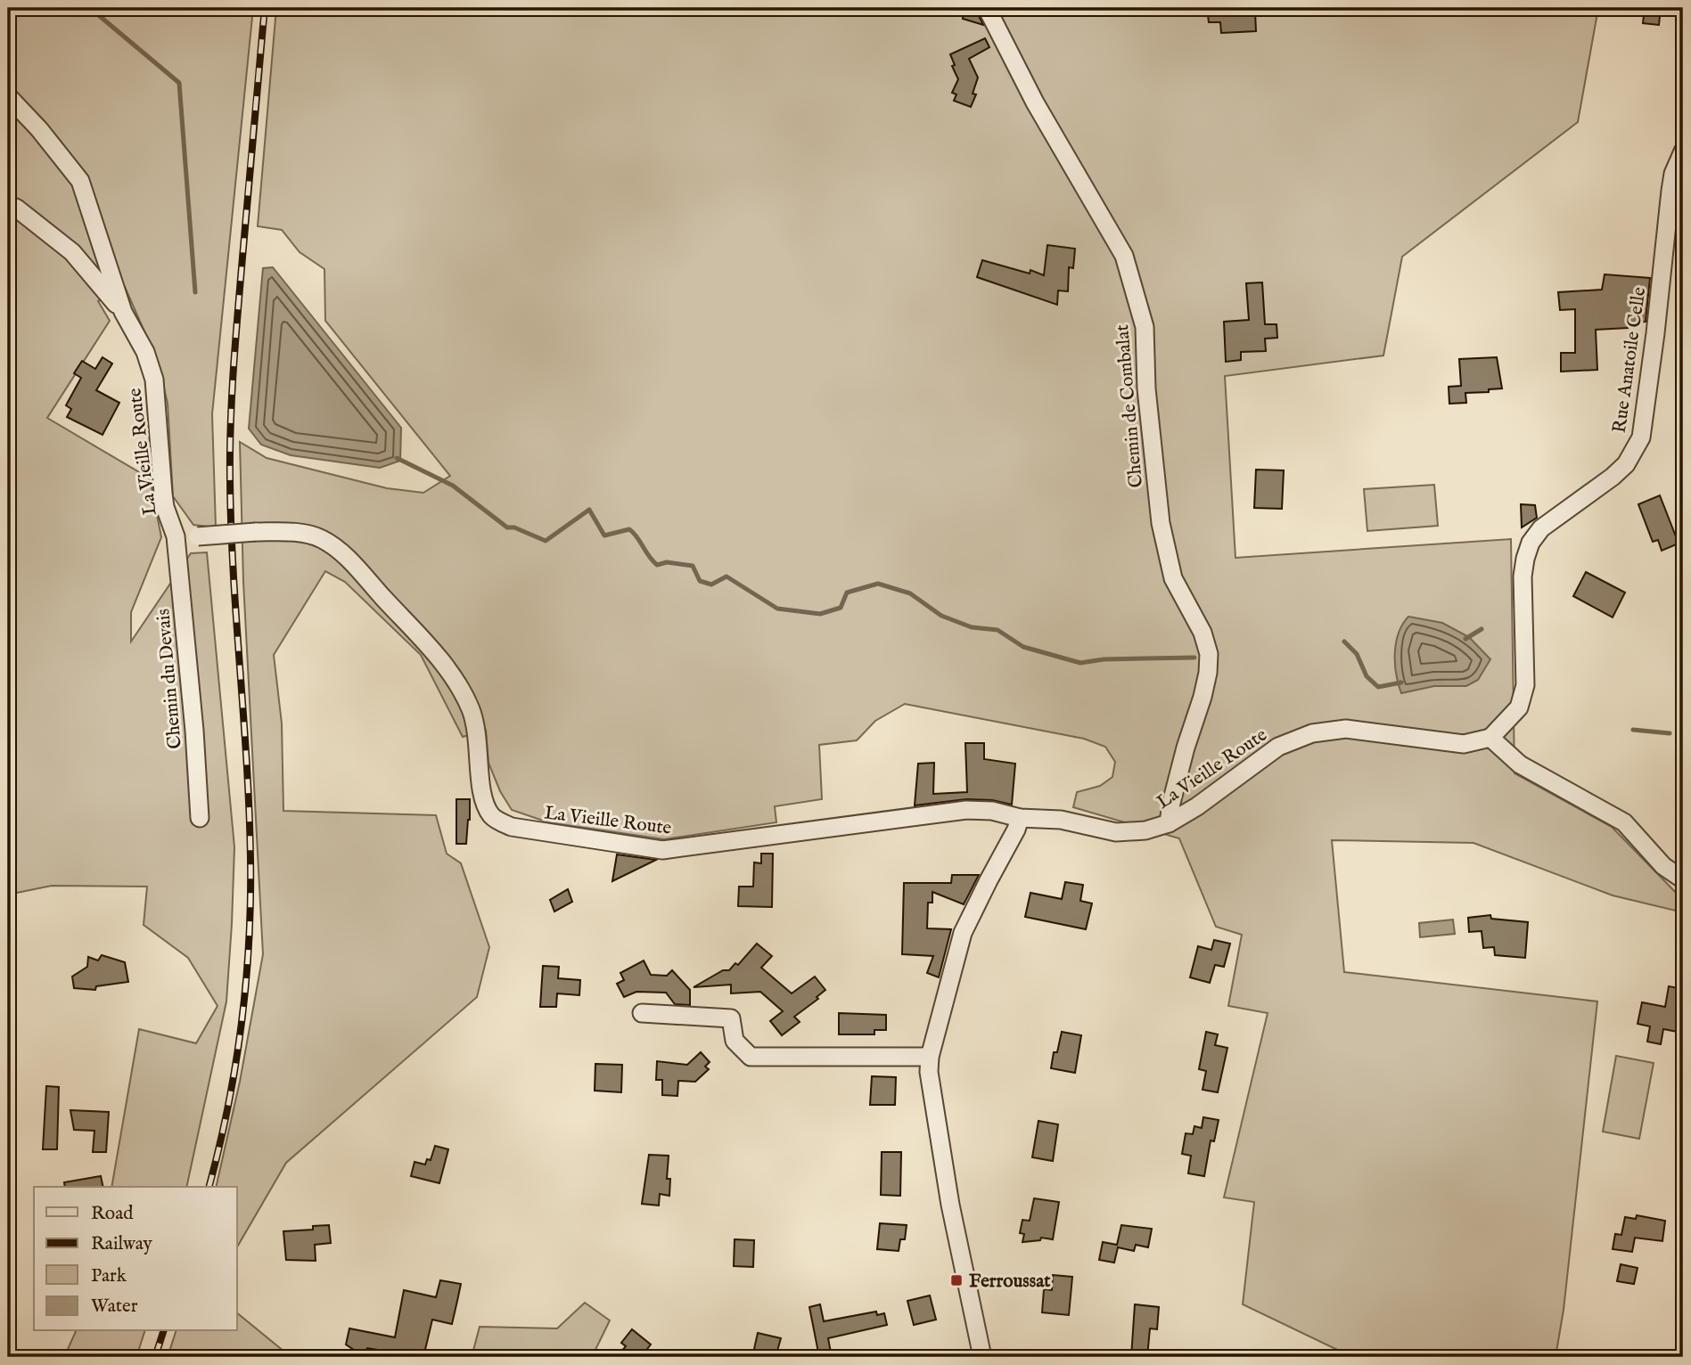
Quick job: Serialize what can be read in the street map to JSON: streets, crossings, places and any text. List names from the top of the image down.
{
  "streets": {
    "street": [
      "Rue Anatoile Celle",
      "Chemin de Combalat",
      "La Vieille Route",
      "Chemin du Devais"
    ]
  },
  "crossings": [
    ["Rue Anatoile Celle", "La Vieille Route"],
    ["Chemin de Combalat", "La Vieille Route"],
    ["La Vieille Route", "Chemin du Devais"]
  ],
  "places": {
    "transit": ["Ferroussat"]
  },
  "legend": [
    "Road",
    "Railway",
    "Park",
    "Water"
  ]
}
